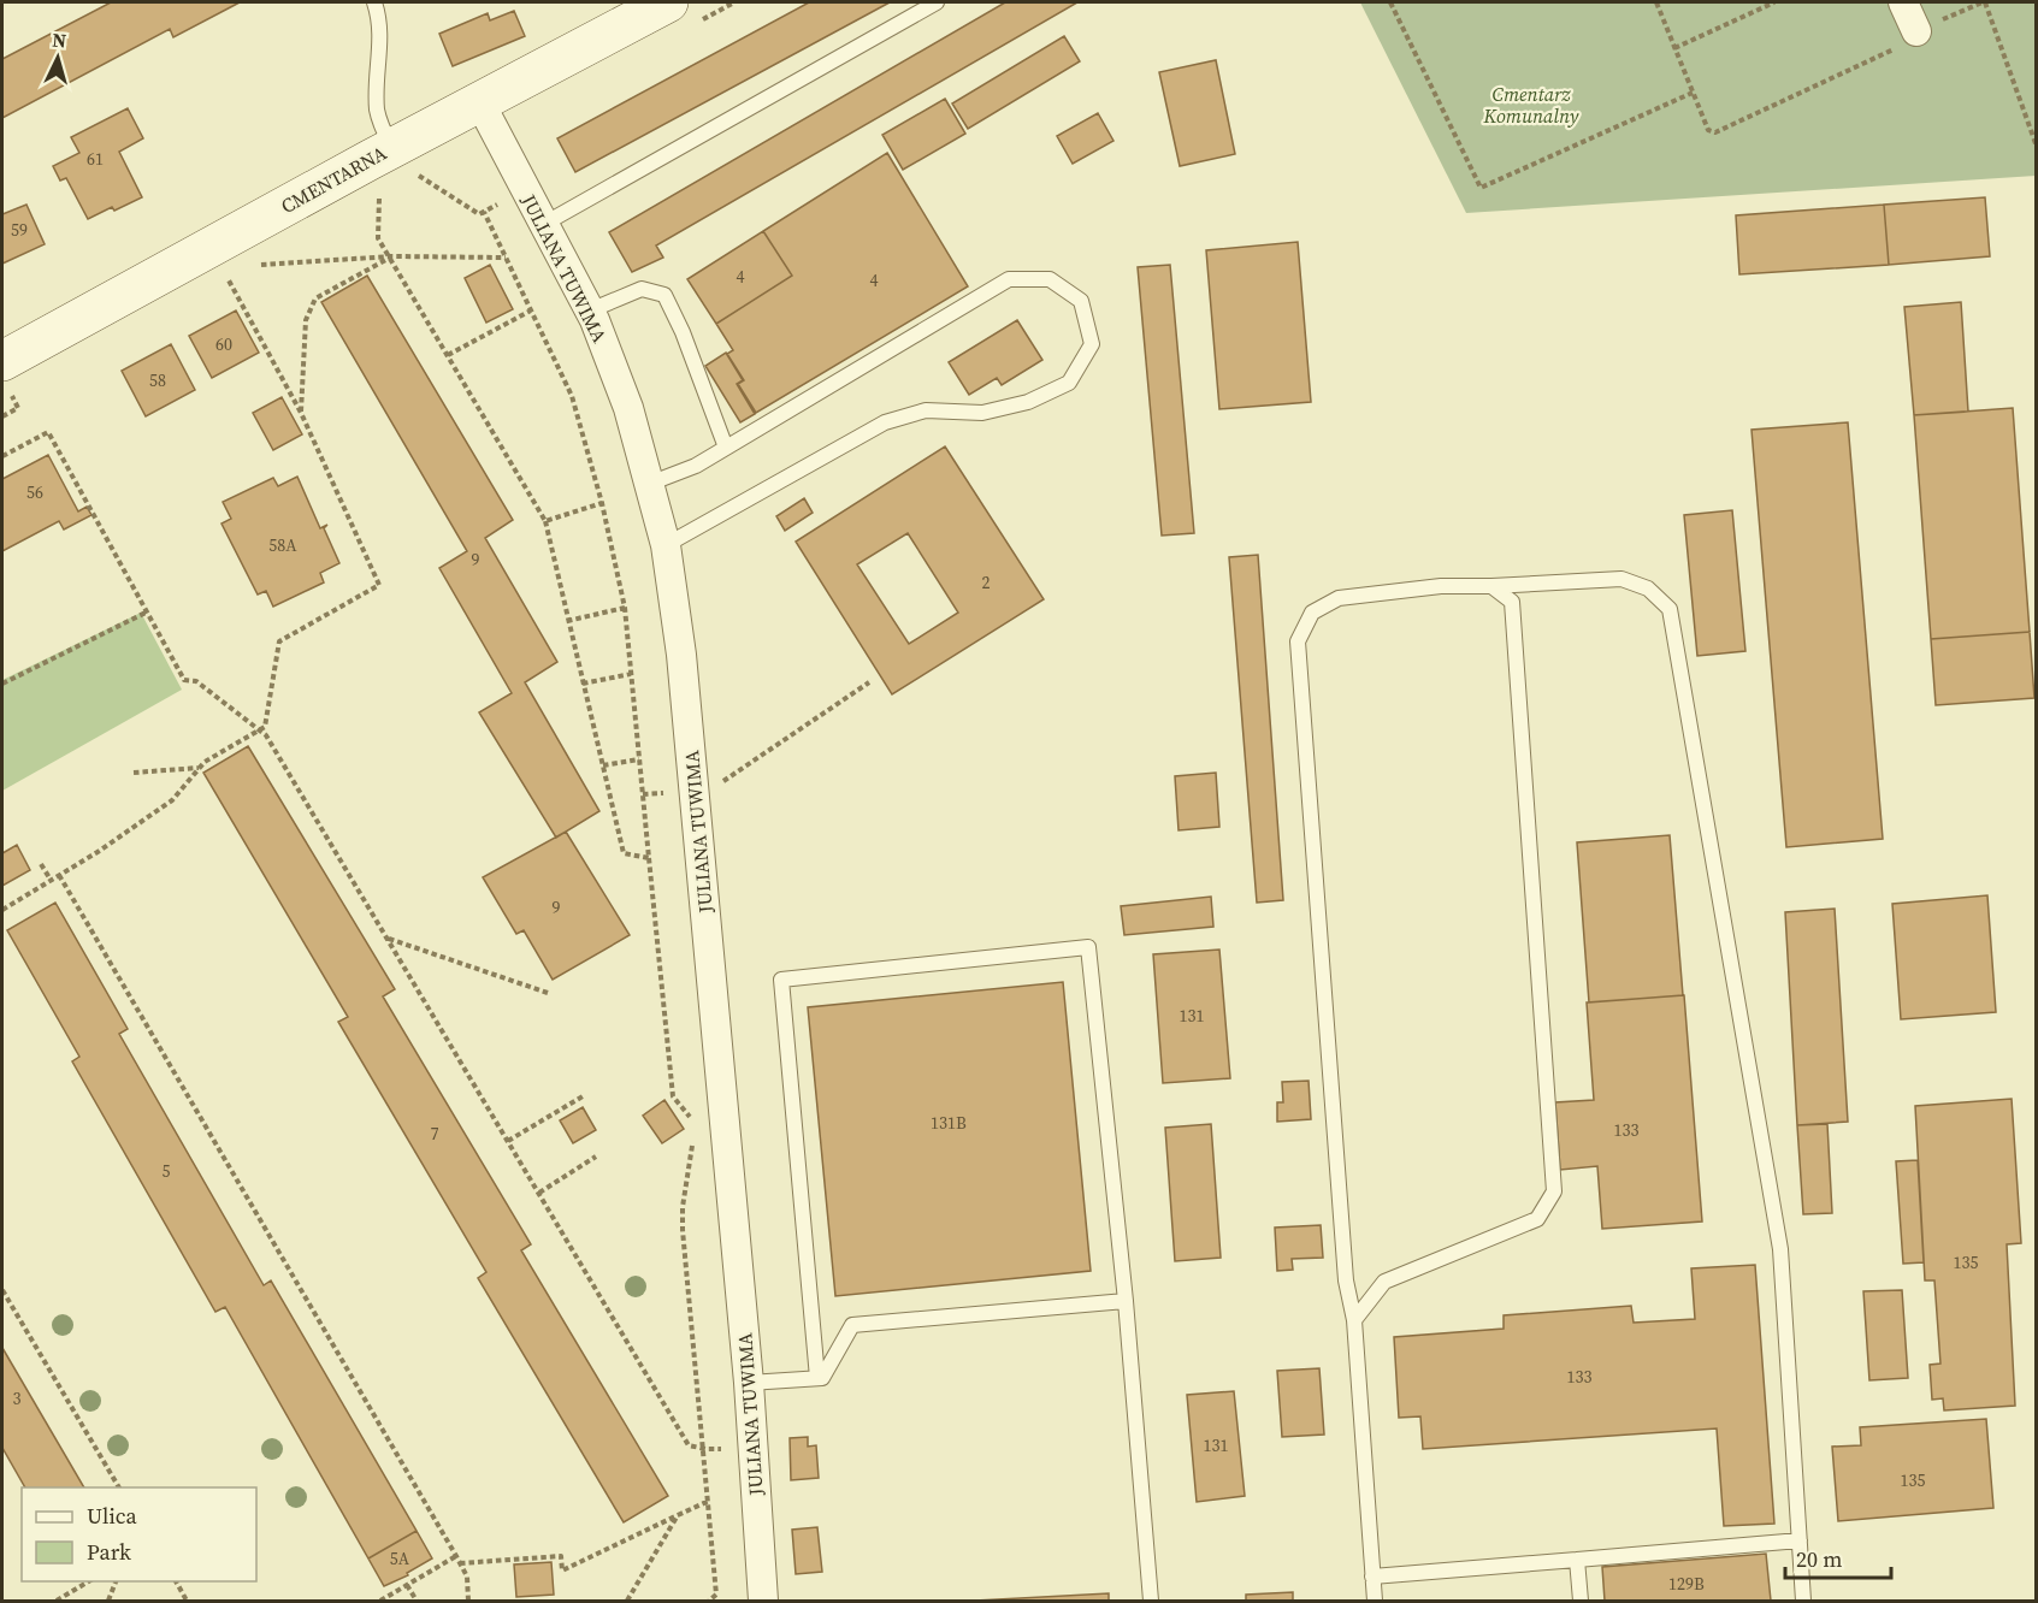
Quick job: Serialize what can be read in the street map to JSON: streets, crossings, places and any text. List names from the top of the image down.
{
  "streets": {
    "street": ["CMENTARNA", "JULIANA TUWIMA"]
  },
  "crossings": [
    ["CMENTARNA", "JULIANA TUWIMA"]
  ],
  "parks": ["Cmentarz Komunalny"],
  "house_numbers": [
    "61",
    "59",
    "4",
    "4",
    "60",
    "58",
    "56",
    "58A",
    "9",
    "2",
    "9",
    "131",
    "131B",
    "133",
    "7",
    "5",
    "135",
    "133",
    "3",
    "131",
    "135",
    "5A",
    "129B"
  ],
  "legend": ["Ulica", "Park"],
  "scale_bar": "20 m",
  "north": "top"
}
